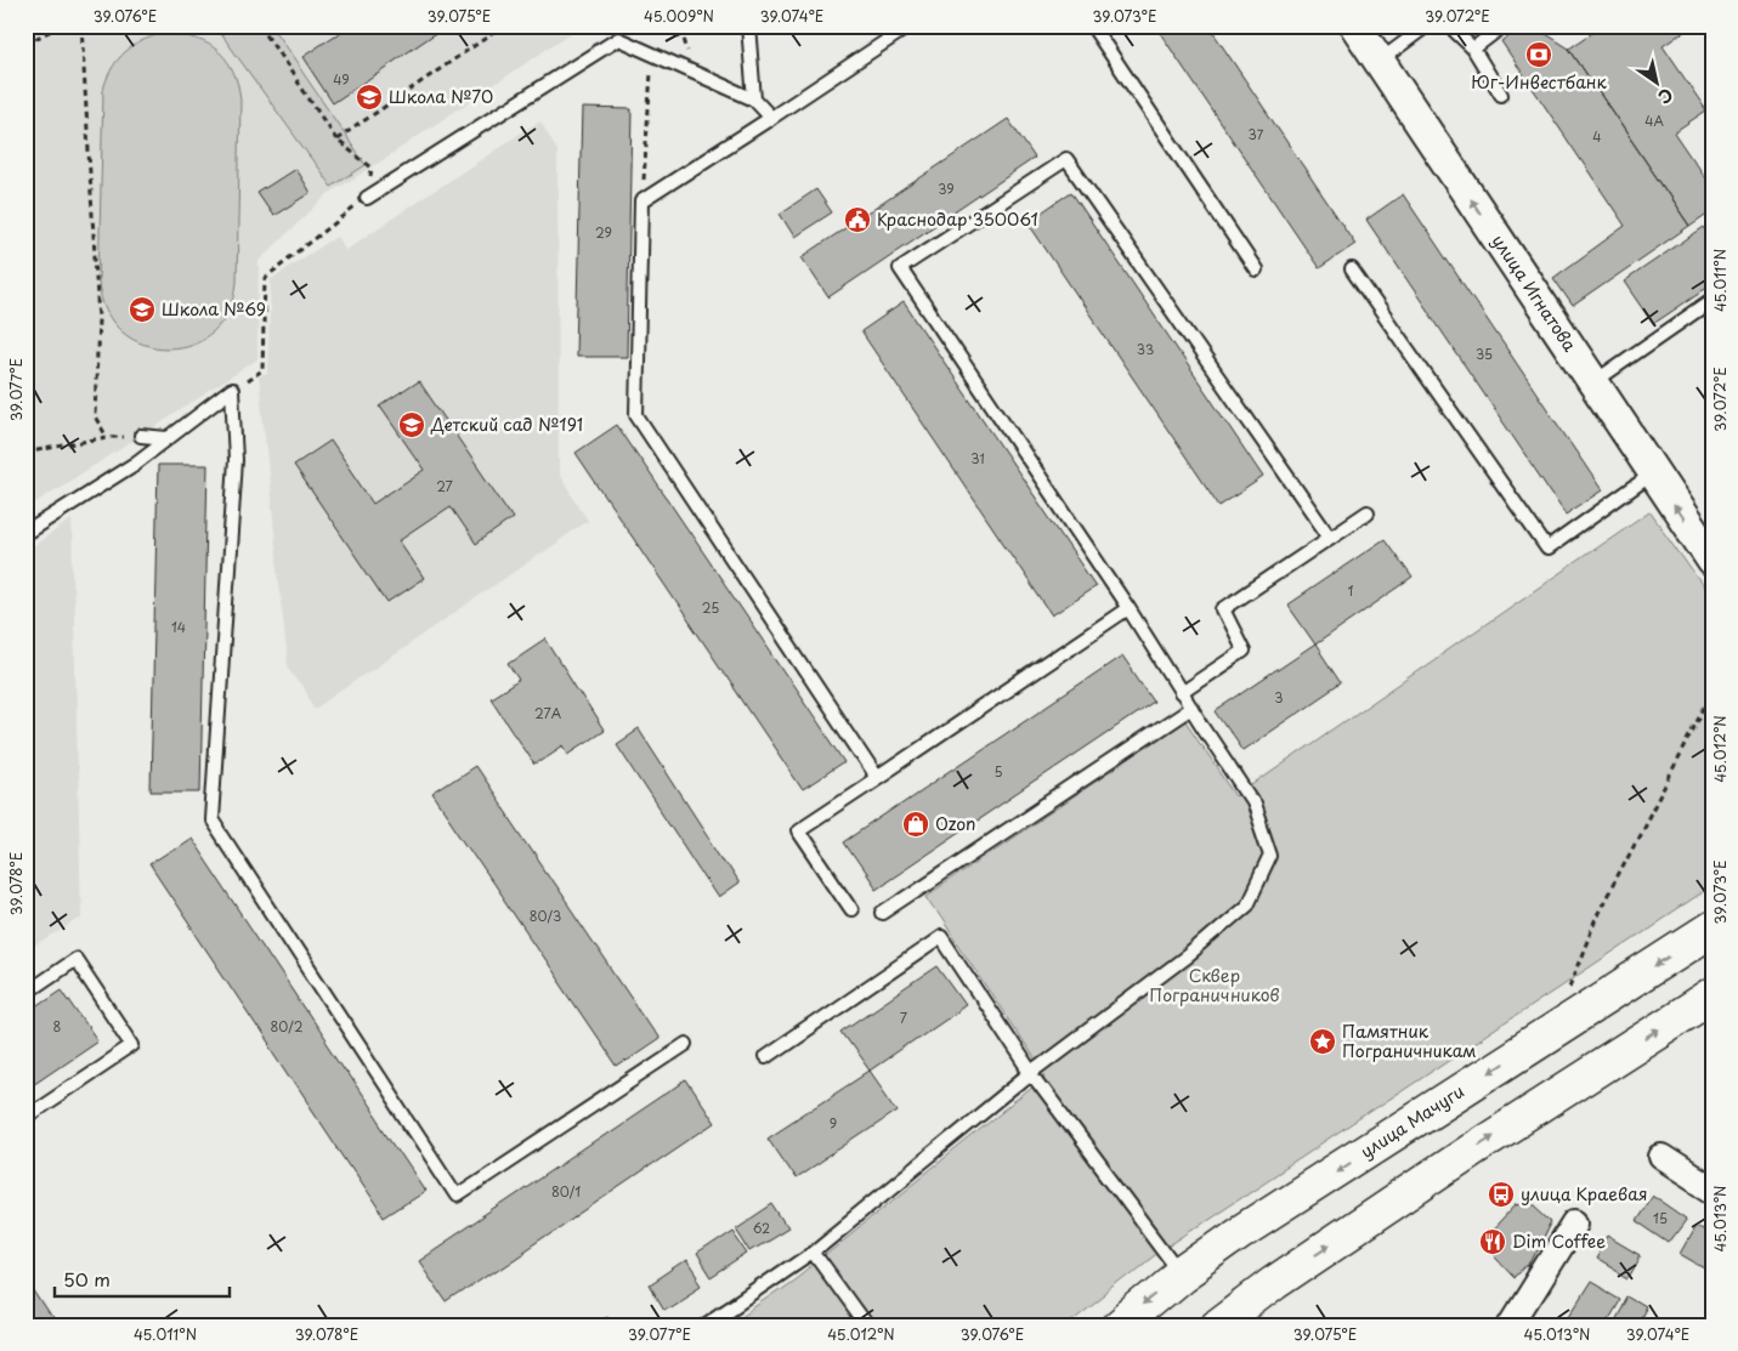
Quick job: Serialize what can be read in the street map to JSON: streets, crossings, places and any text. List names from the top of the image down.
{
  "streets": {
    "main road": ["улица Мачуги"],
    "street": ["улица Игнатова"]
  },
  "one_way": ["улица Игнатова"],
  "parks": ["Сквер Пограничников"],
  "places": {
    "bank": ["Юг-Инвестбанк"],
    "school or university": ["Школа №70", "Школа №69", "Детский сад №191"],
    "public building": ["Краснодар 350061"],
    "shop": ["Ozon"],
    "place": ["Памятник Пограничникам"],
    "bus stop": ["улица Краевая"],
    "restaurant": ["Dim Coffee"]
  },
  "house_numbers": [
    "49",
    "4А",
    "37",
    "4",
    "39",
    "29",
    "33",
    "35",
    "31",
    "27",
    "1",
    "25",
    "14",
    "3",
    "27А",
    "5",
    "80/3",
    "7",
    "8",
    "80/2",
    "9",
    "80/1",
    "15",
    "62"
  ],
  "scale_bar": "50 m",
  "north": "bottom right",
  "coordinates": [
    "39.076°E",
    "39.075°E",
    "45.009°N",
    "39.074°E",
    "39.073°E",
    "39.072°E",
    "45.011°N",
    "39.077°E",
    "45.012°N",
    "39.078°E",
    "45.013°N"
  ]
}
